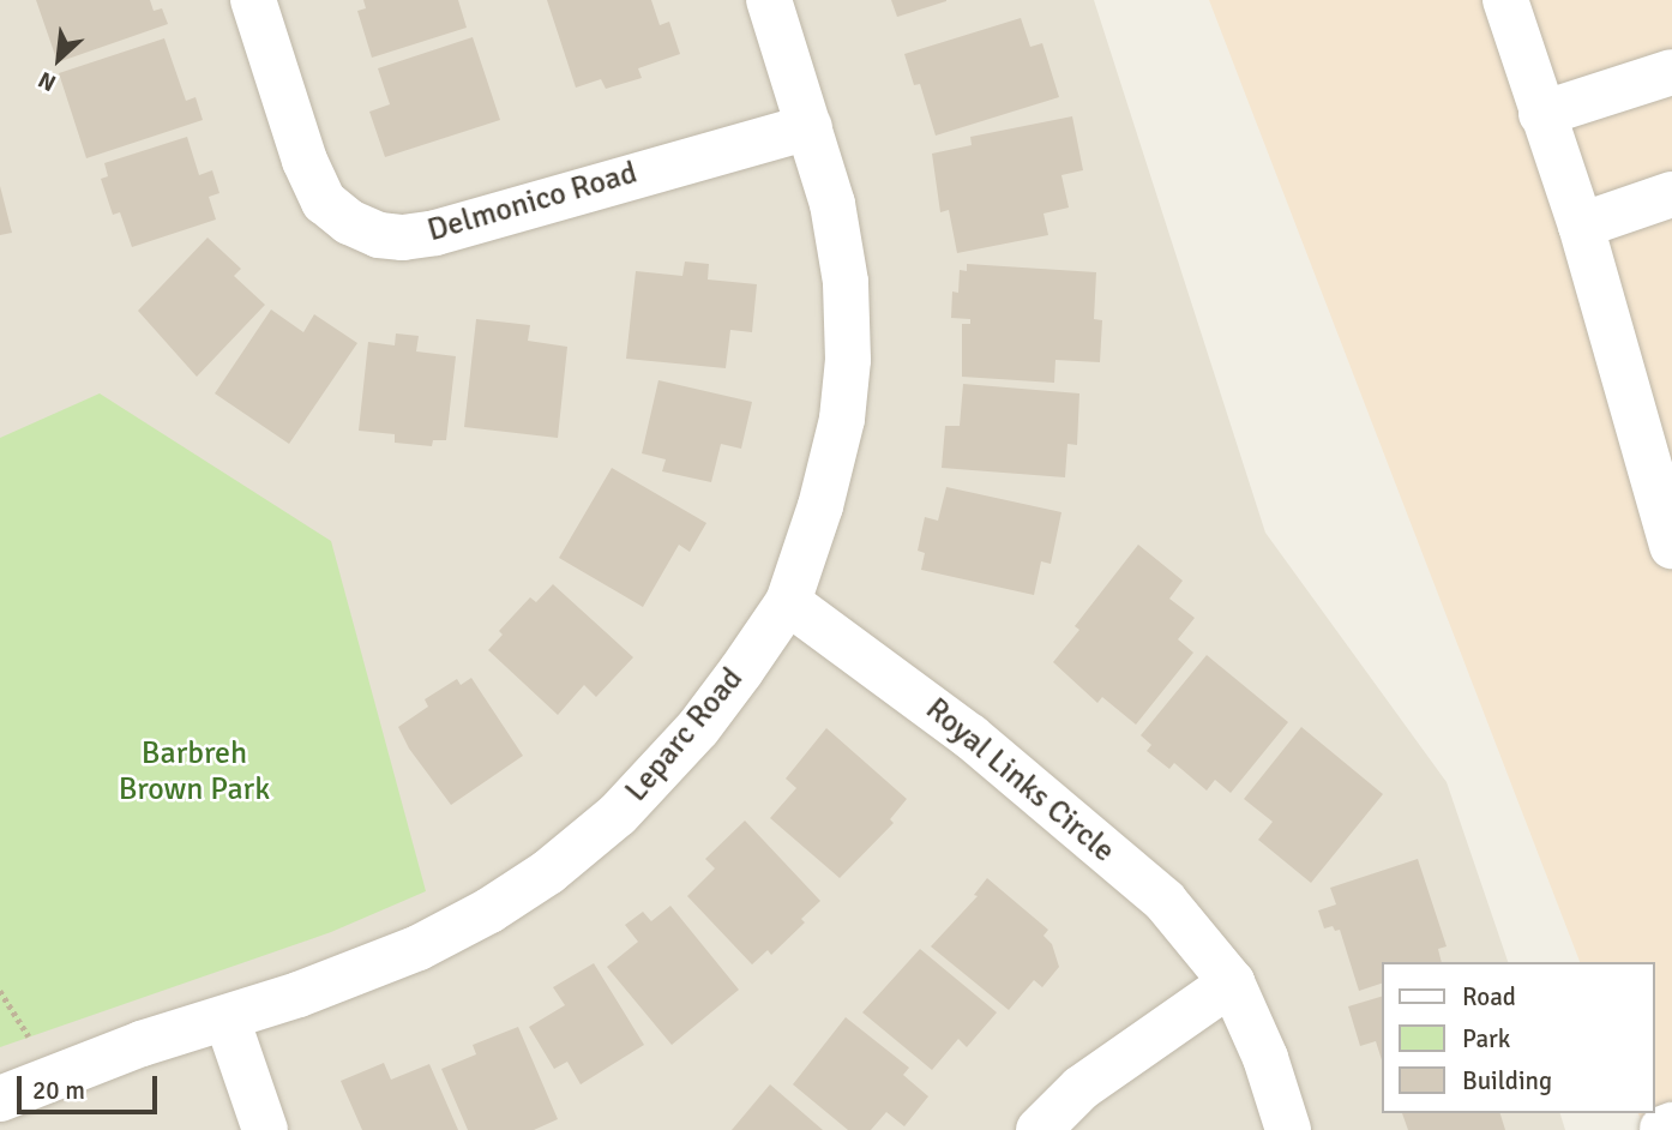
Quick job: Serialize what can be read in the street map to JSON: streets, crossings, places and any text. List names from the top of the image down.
{
  "streets": {
    "street": ["Delmonico Road", "Leparc Road", "Royal Links Circle"]
  },
  "crossings": [
    ["Delmonico Road", "Leparc Road"],
    ["Leparc Road", "Royal Links Circle"]
  ],
  "parks": ["Barbreh Brown Park"],
  "legend": ["Road", "Park", "Building"],
  "scale_bar": "20 m",
  "north": "bottom left"
}
